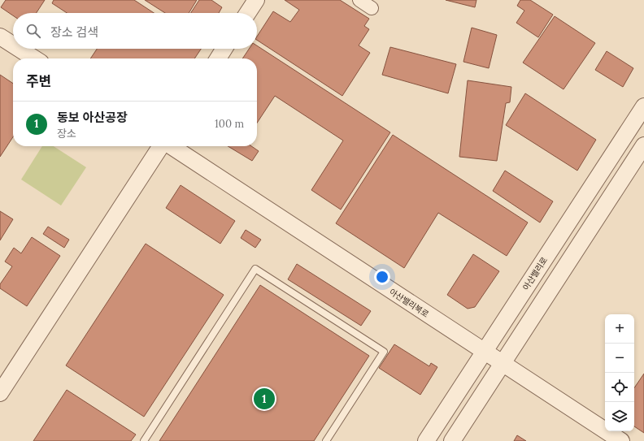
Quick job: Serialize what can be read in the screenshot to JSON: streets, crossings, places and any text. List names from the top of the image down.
{
  "streets": {
    "street": ["아산밸리로", "아산밸리북로"]
  },
  "crossings": [
    ["아산밸리로", "아산밸리북로"]
  ],
  "page": {
    "search": "장소 검색",
    "heading": "주변",
    "list": [
      {
        "mark": "1",
        "name": "동보 아산공장",
        "note": "장소",
        "value": "100 m"
      }
    ],
    "map_buttons": ["+", "−"],
    "pins": "1"
  }
}
